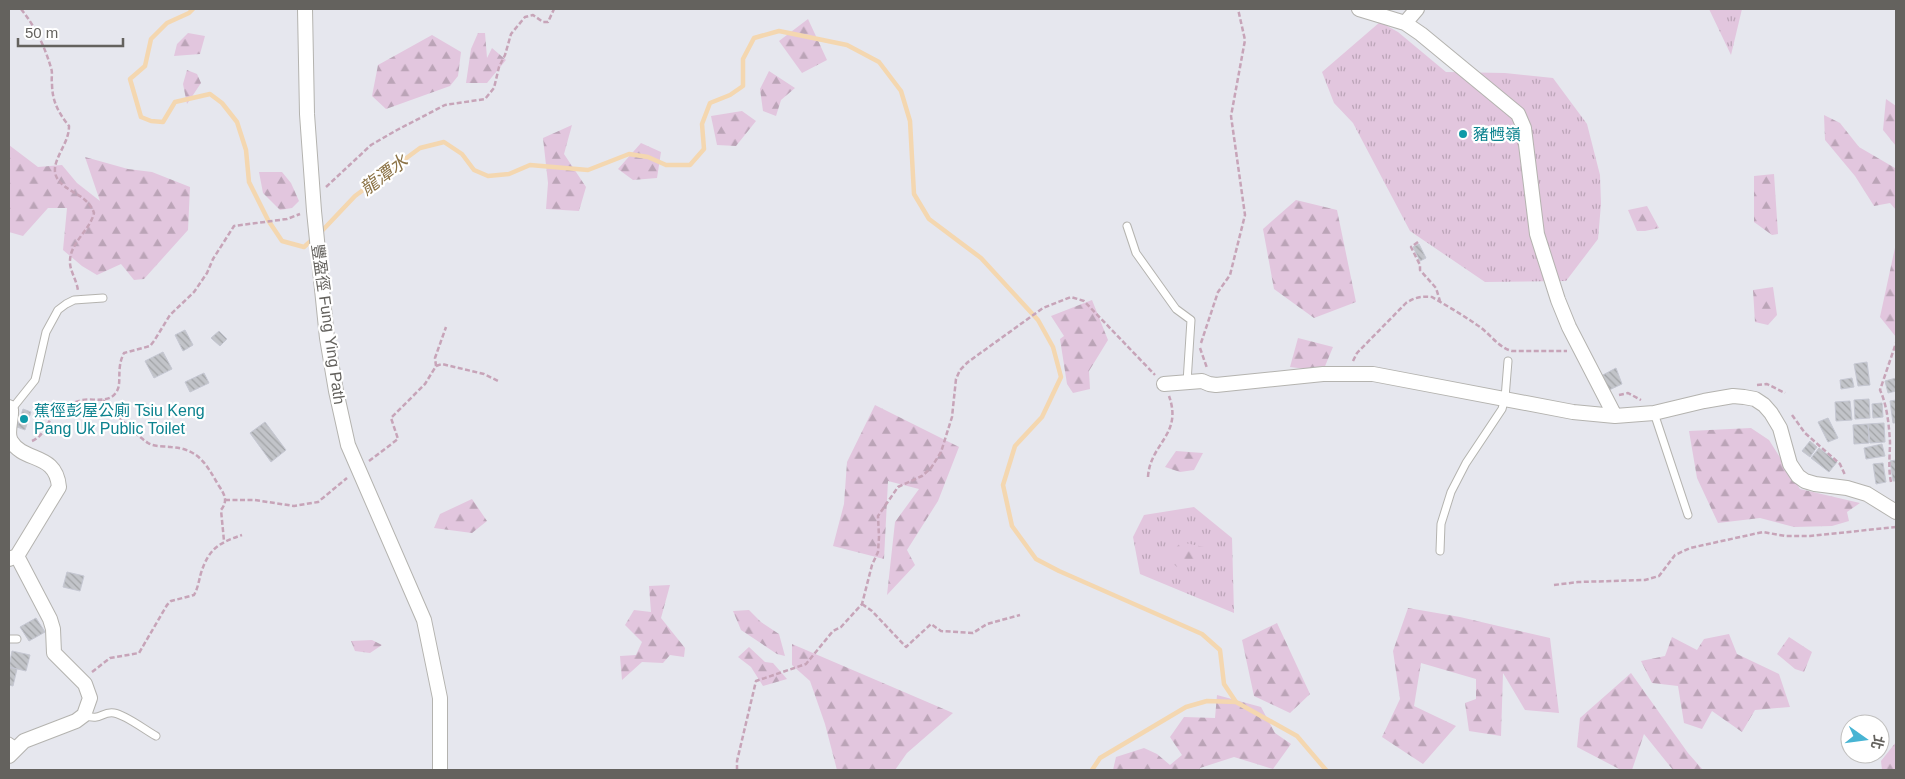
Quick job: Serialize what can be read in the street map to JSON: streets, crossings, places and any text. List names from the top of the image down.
{
  "streets": {
    "street": ["豐盈徑 Fung Ying Path"]
  },
  "water": ["龍潭水"],
  "places": ["豬乸嶺", "蕉徑彭屋公廁 Tsiu Keng Pang Uk Public Toilet"],
  "scale_bar": "50 m",
  "north": "right"
}
